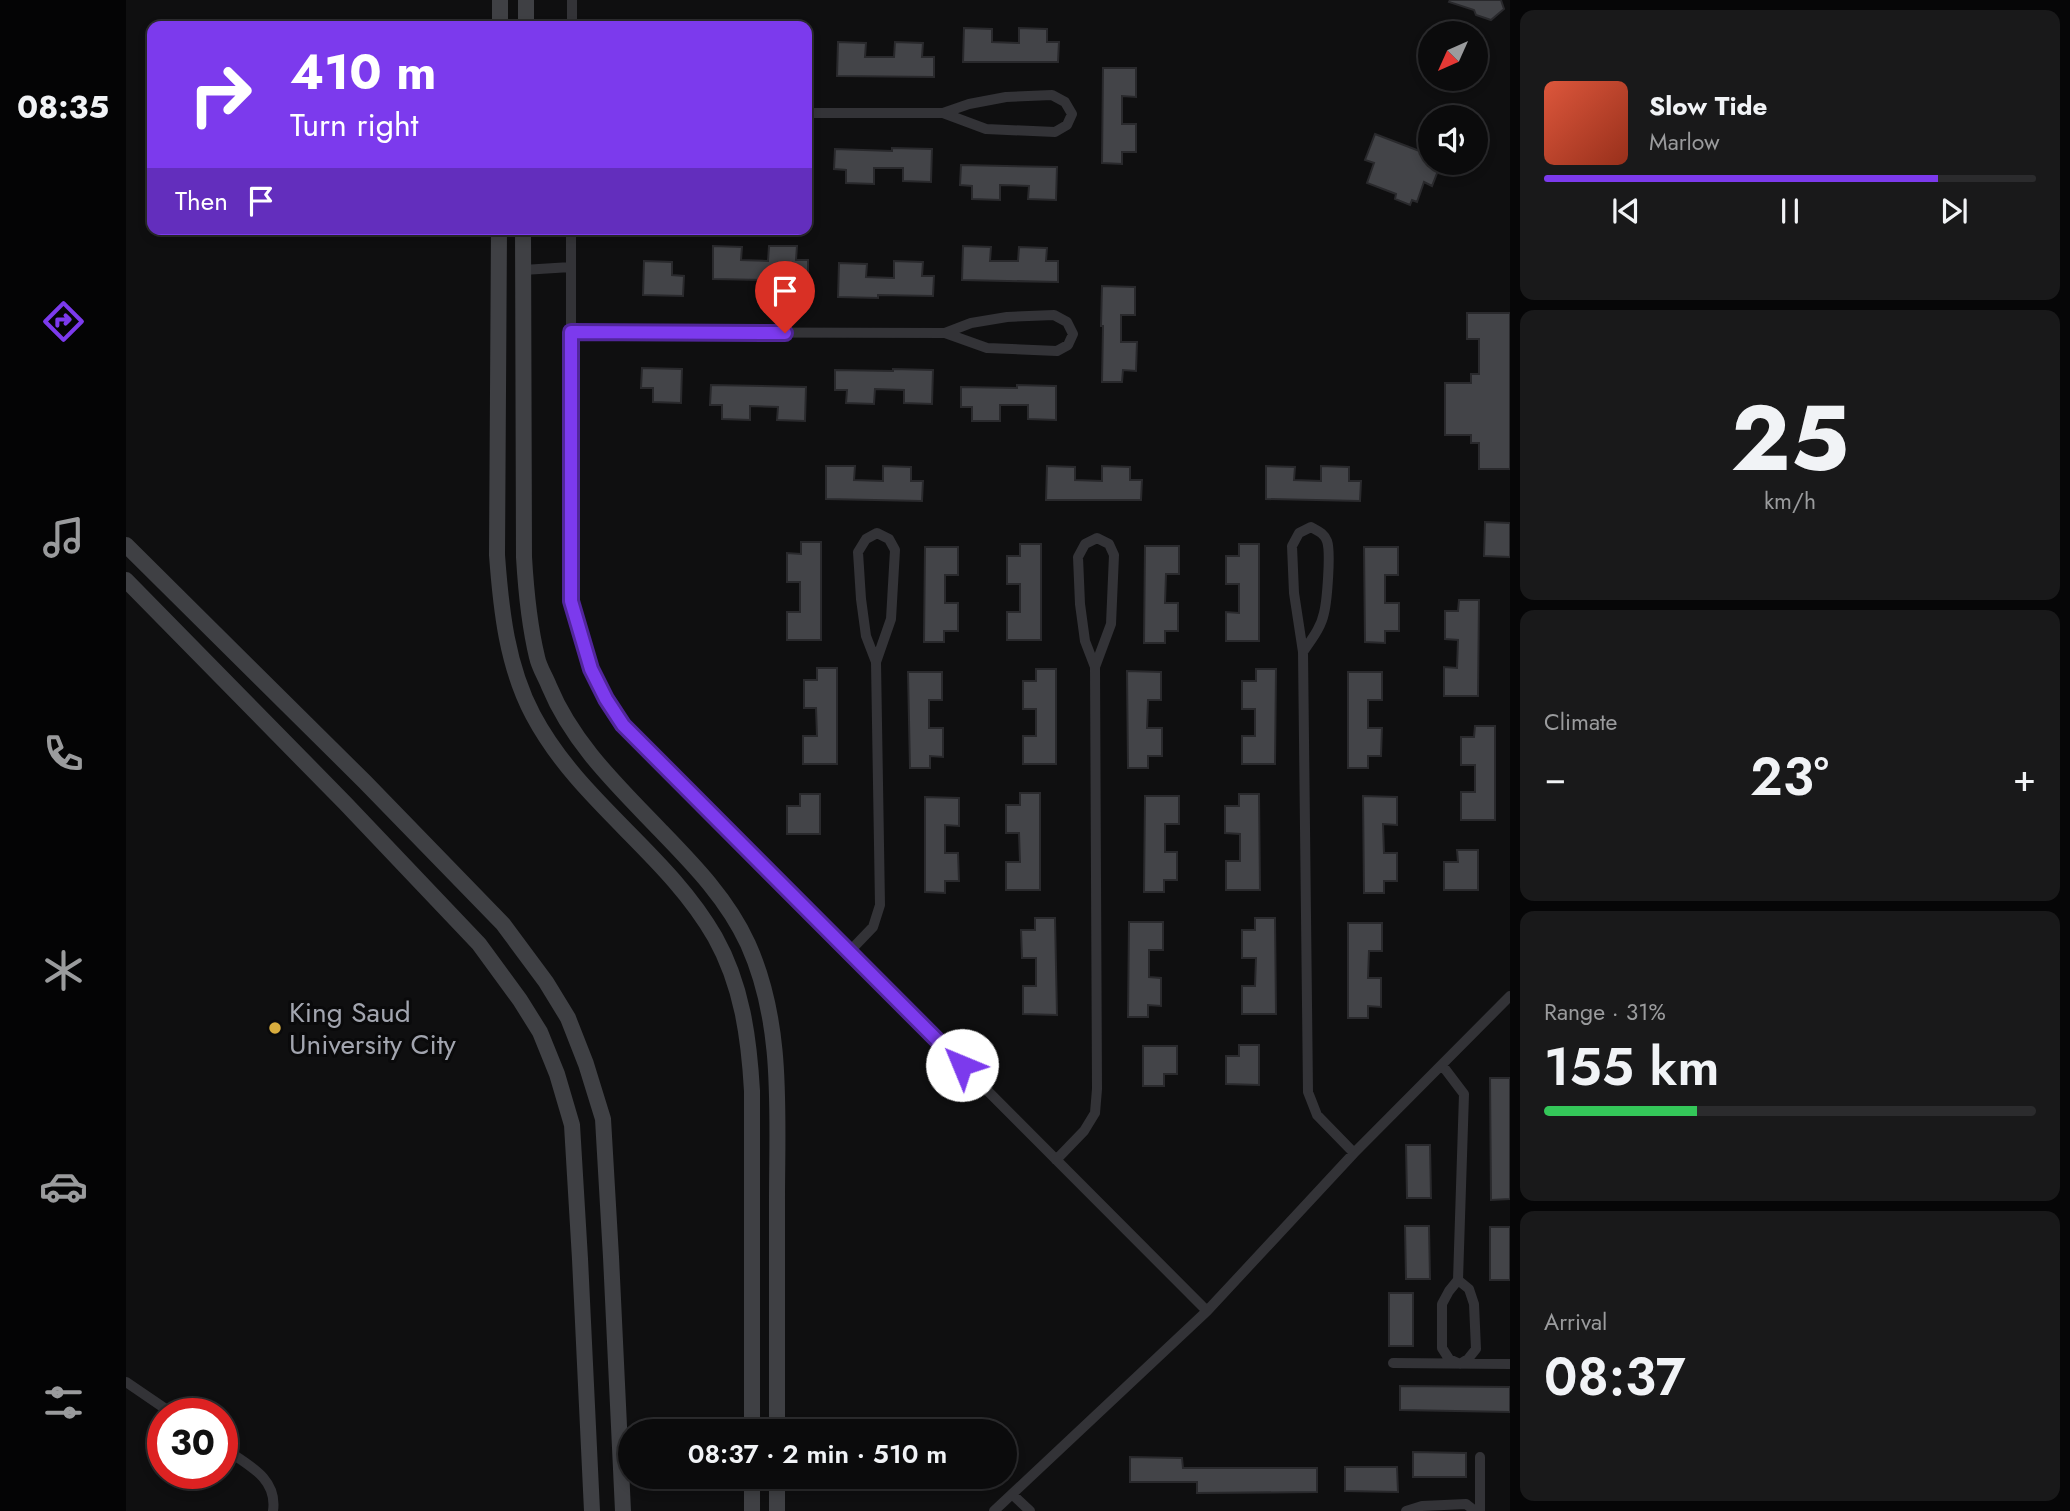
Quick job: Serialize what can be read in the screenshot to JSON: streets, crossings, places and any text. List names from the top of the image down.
{
  "places": ["King Saud University City"],
  "north": "bottom left",
  "page": {
    "tabs": "08:35",
    "turn": ["410 m", "Turn right"],
    "song": ["Slow Tide", "Marlow"],
    "then": "Then",
    "tile": [
      ["25", "km/h"],
      "Climate",
      ["Range · 31%", "155 km"],
      ["Arrival", "08:37"]
    ],
    "heat": ["−", "23°", "+"],
    "limit": "30",
    "trip": "08:37 · 2 min · 510 m"
  }
}
